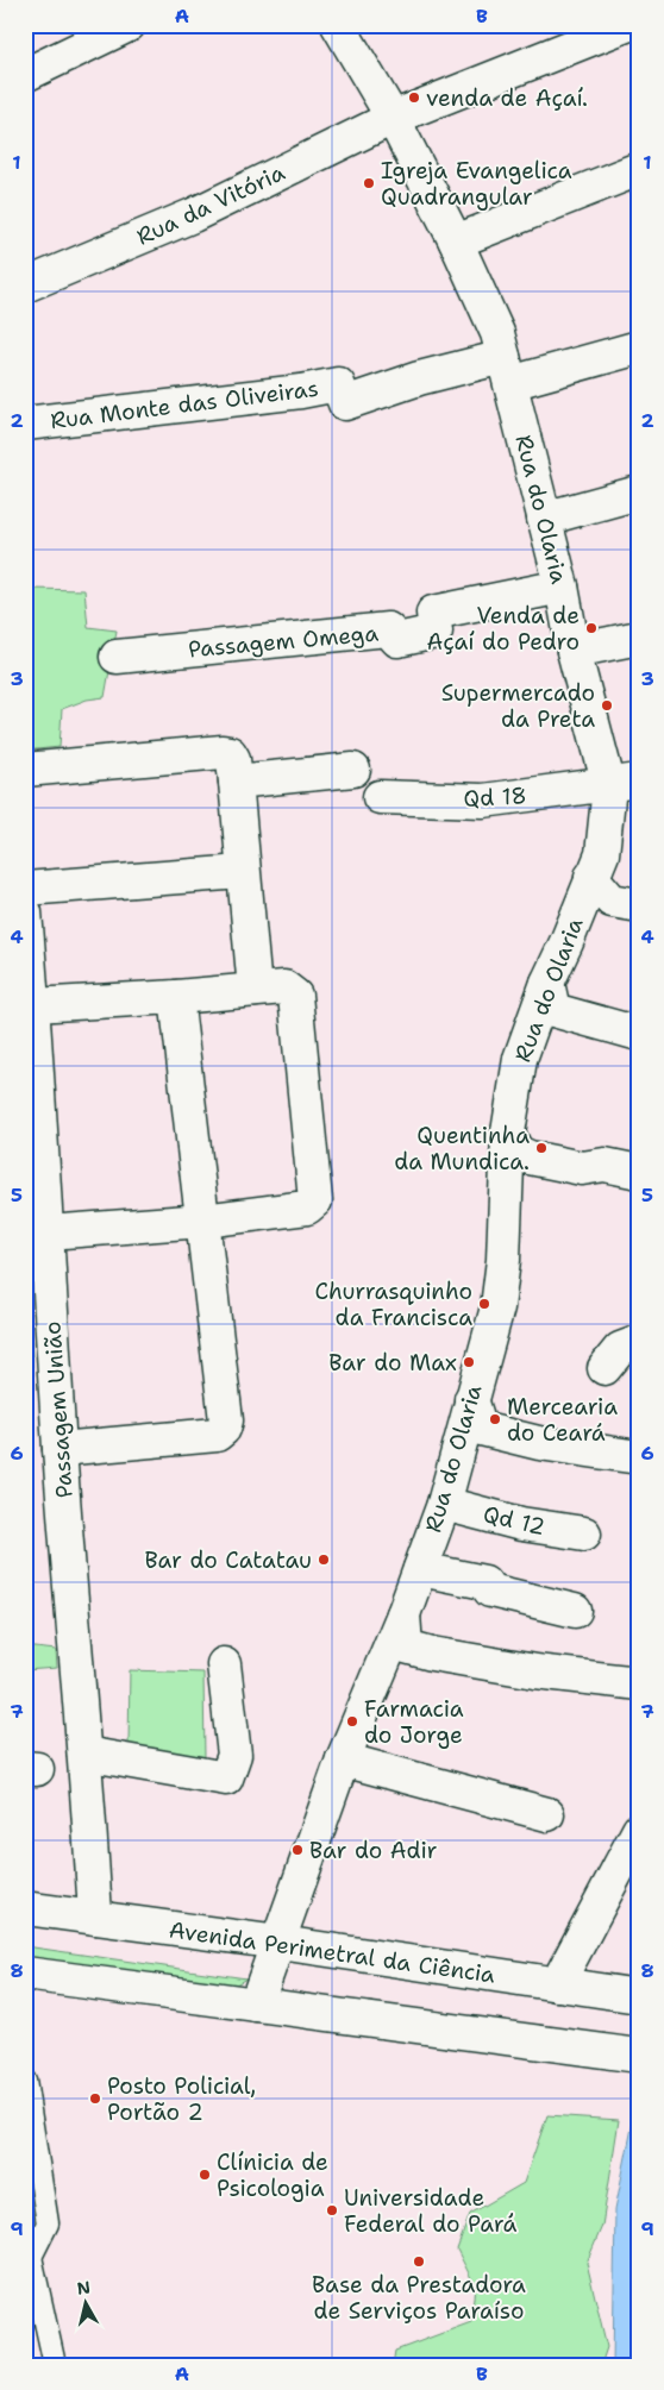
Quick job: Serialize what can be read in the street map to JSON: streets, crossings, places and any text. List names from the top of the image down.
{
  "streets": {
    "street": [
      "Rua da Vitória",
      "Rua Monte das Oliveiras",
      "Rua do Olaria",
      "Passagem Omega",
      "Qd 18",
      "Passagem União",
      "Qd 12",
      "Avenida Perimetral da Ciência"
    ]
  },
  "crossings": [
    ["Rua da Vitória", "Rua do Olaria"],
    ["Rua Monte das Oliveiras", "Rua do Olaria"],
    ["Rua do Olaria", "Passagem Omega"],
    ["Rua do Olaria", "Qd 18"],
    ["Rua do Olaria", "Qd 12"],
    ["Rua do Olaria", "Avenida Perimetral da Ciência"],
    ["Passagem União", "Avenida Perimetral da Ciência"]
  ],
  "places": [
    "venda de Açaí.",
    "Igreja Evangelica Quadrangular",
    "Venda de Açaí do Pedro",
    "Supermercado da Preta",
    "Quentinha da Mundica.",
    "Churrasquinho da Francisca",
    "Bar do Max",
    "Mercearia do Ceará",
    "Bar do Catatau",
    "Farmacia do Jorge",
    "Bar do Adir",
    "Posto Policial, Portão 2",
    "Clínicia de Psicologia",
    "Universidade Federal do Pará",
    "Base da Prestadora de Serviços Paraíso"
  ],
  "north": "top",
  "grid": {
    "columns": ["A", "B"],
    "rows": [
      "1",
      "2",
      "3",
      "4",
      "5",
      "6",
      "7",
      "8",
      "9"
    ]
  }
}
